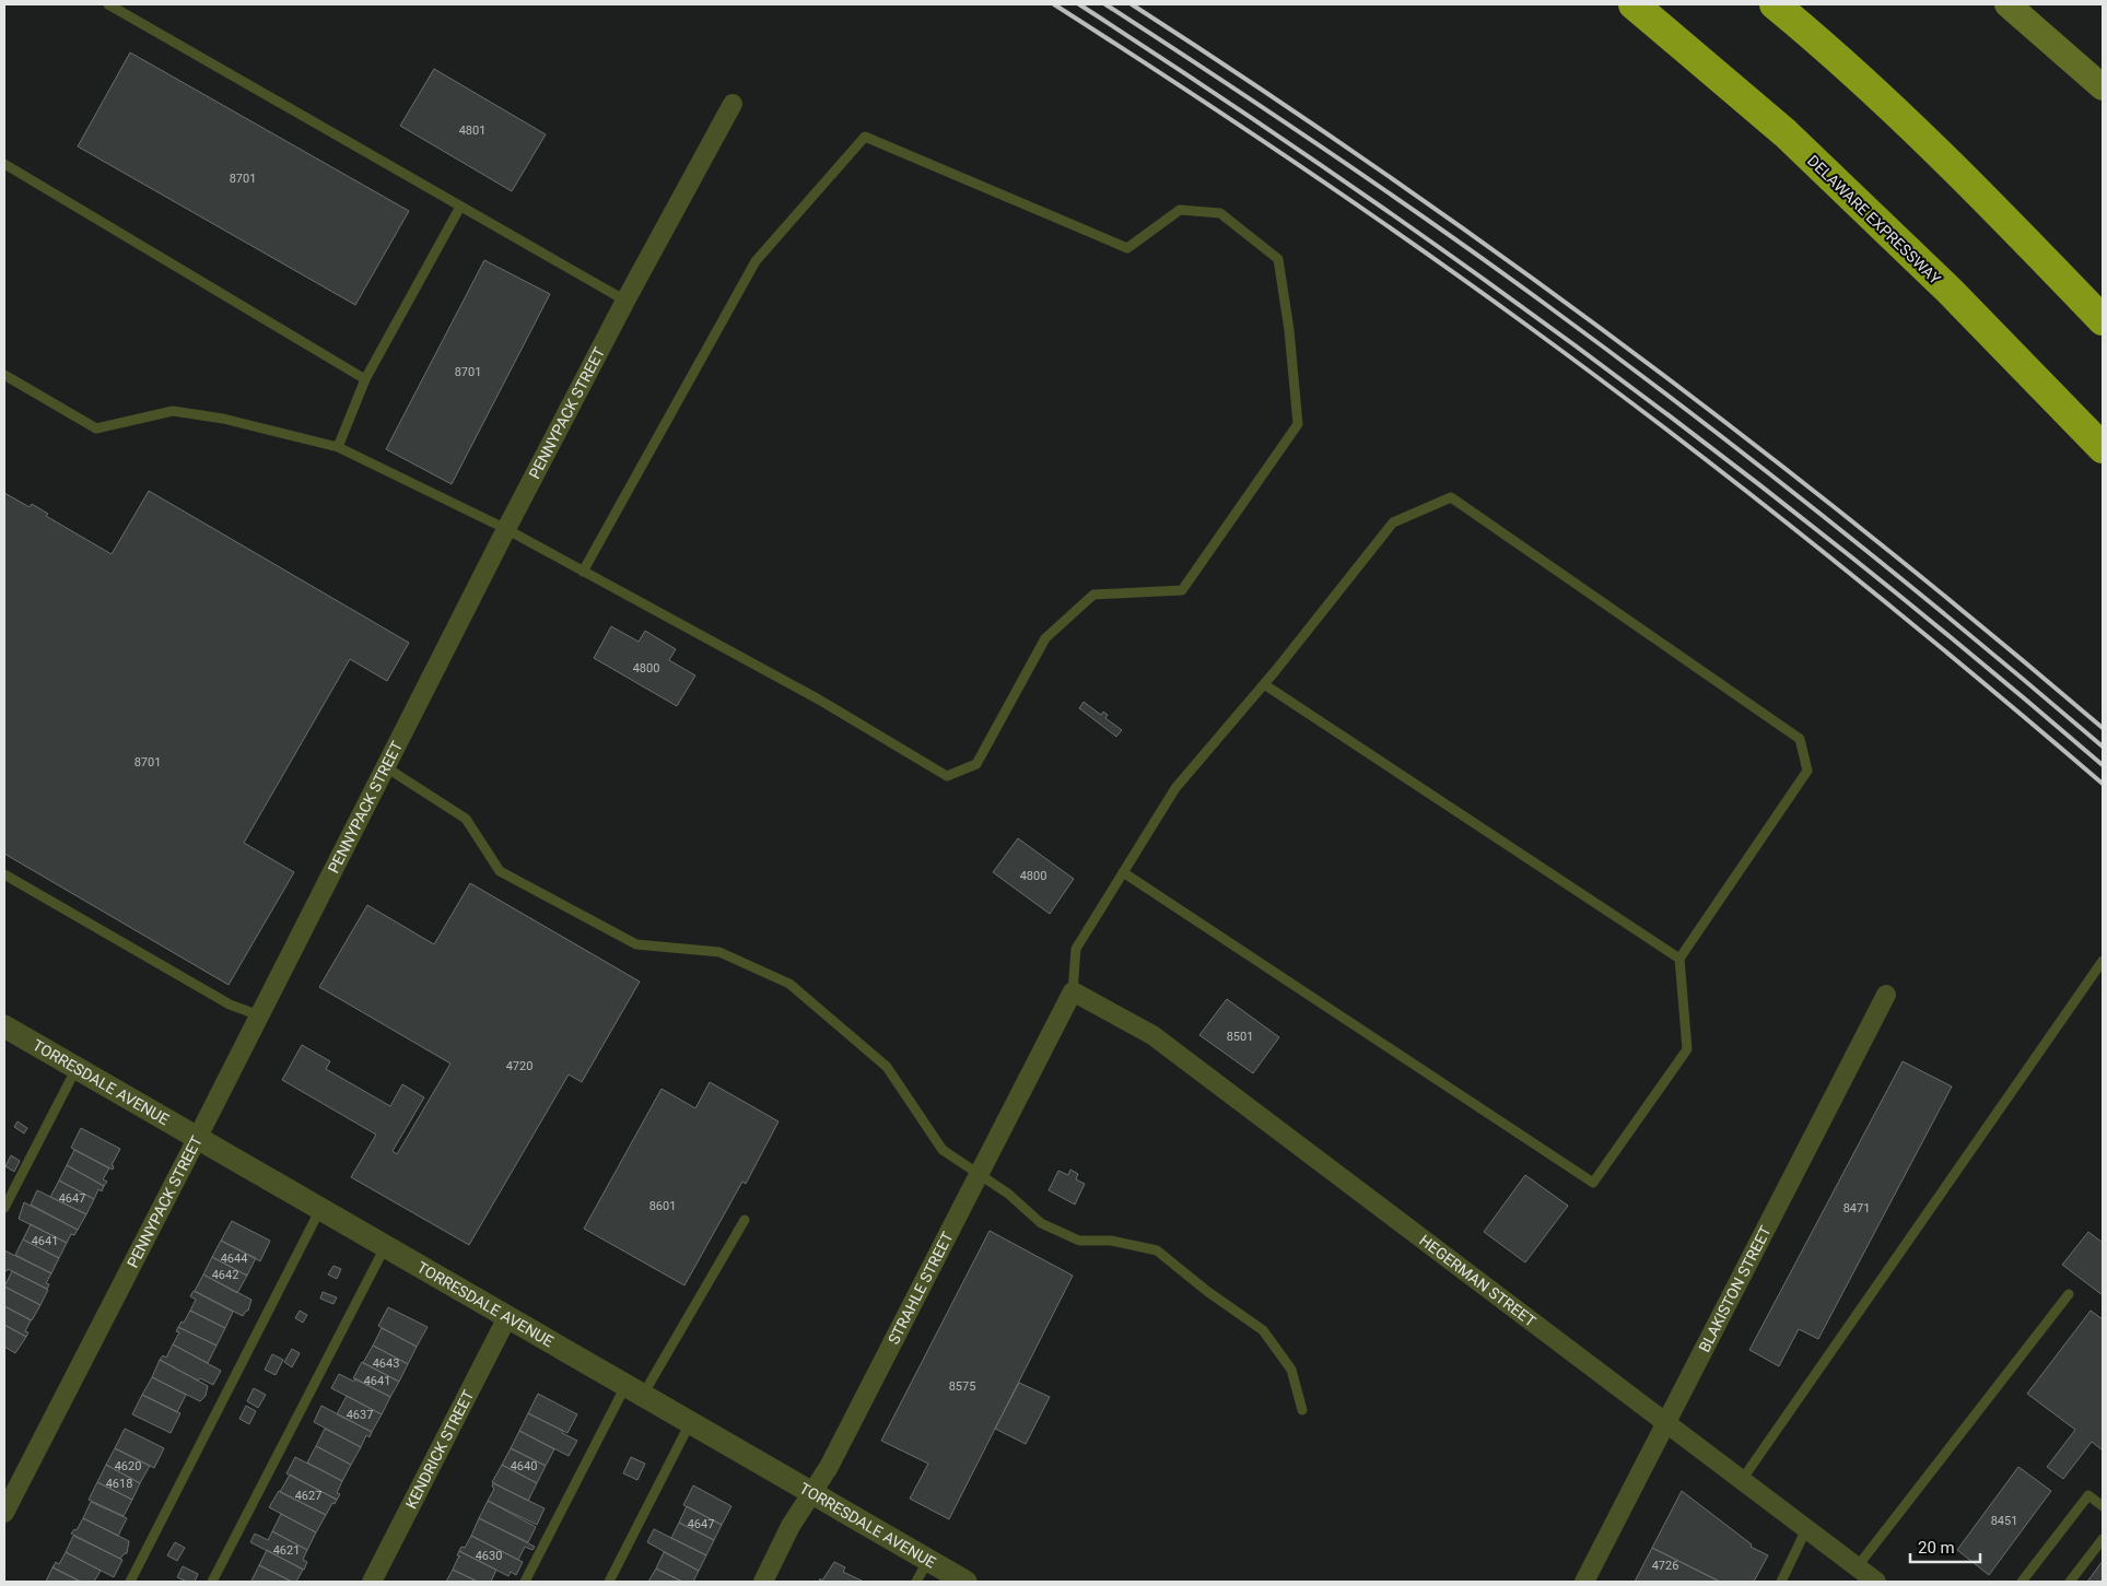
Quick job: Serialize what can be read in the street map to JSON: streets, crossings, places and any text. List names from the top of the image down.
{
  "streets": {
    "highway": ["DELAWARE EXPRESSWAY"],
    "street": [
      "PENNYPACK STREET",
      "TORRESDALE AVENUE",
      "HEGERMAN STREET",
      "STRAHLE STREET",
      "BLAKISTON STREET",
      "KENDRICK STREET"
    ]
  },
  "crossings": [
    ["PENNYPACK STREET", "TORRESDALE AVENUE"],
    ["TORRESDALE AVENUE", "STRAHLE STREET"],
    ["TORRESDALE AVENUE", "KENDRICK STREET"],
    ["HEGERMAN STREET", "STRAHLE STREET"],
    ["HEGERMAN STREET", "BLAKISTON STREET"]
  ],
  "house_numbers": [
    "4801",
    "8701",
    "8701",
    "4800",
    "8701",
    "4800",
    "8501",
    "4720",
    "4647",
    "8601",
    "8471",
    "4641",
    "4644",
    "4642",
    "4643",
    "4641",
    "8575",
    "4637",
    "4620",
    "4640",
    "4618",
    "4627",
    "8451",
    "4647",
    "4621",
    "4630",
    "4726"
  ],
  "scale_bar": "20 m"
}
